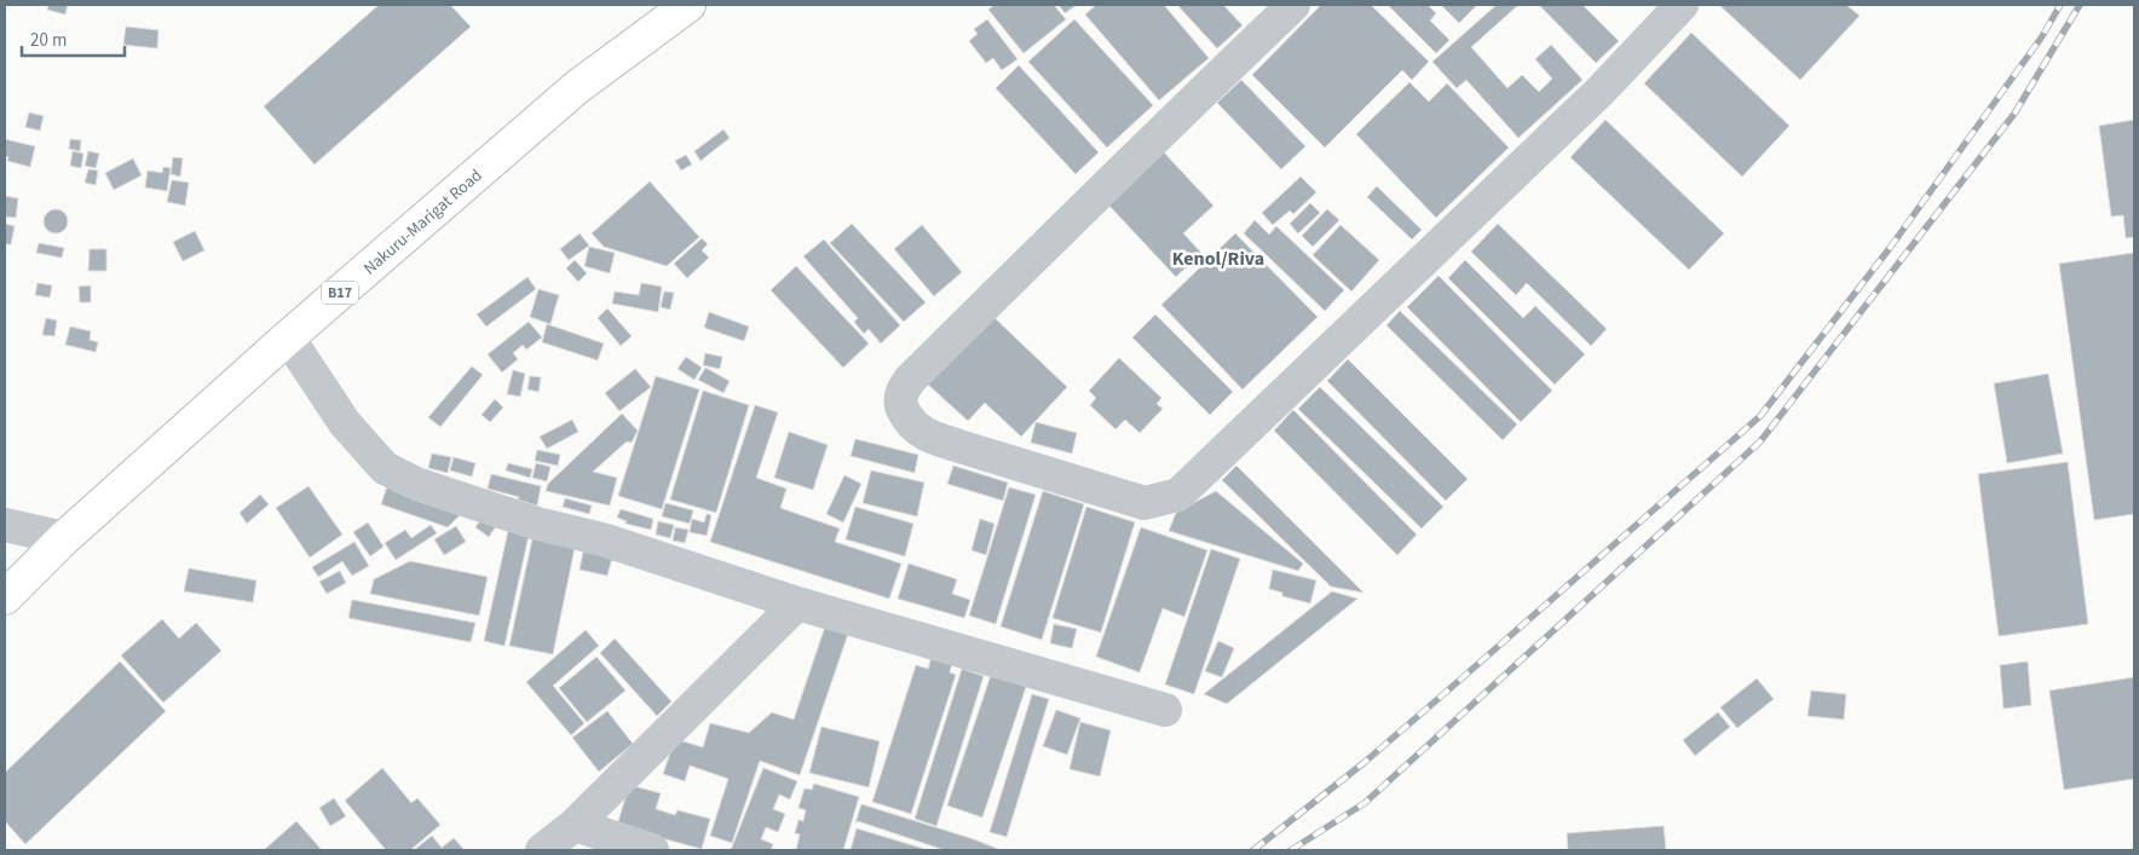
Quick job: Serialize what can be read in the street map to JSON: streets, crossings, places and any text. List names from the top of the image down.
{
  "streets": {
    "main road": ["Nakuru-Marigat Road", "B17"]
  },
  "districts": ["Kenol/Riva"],
  "scale_bar": "20 m"
}
